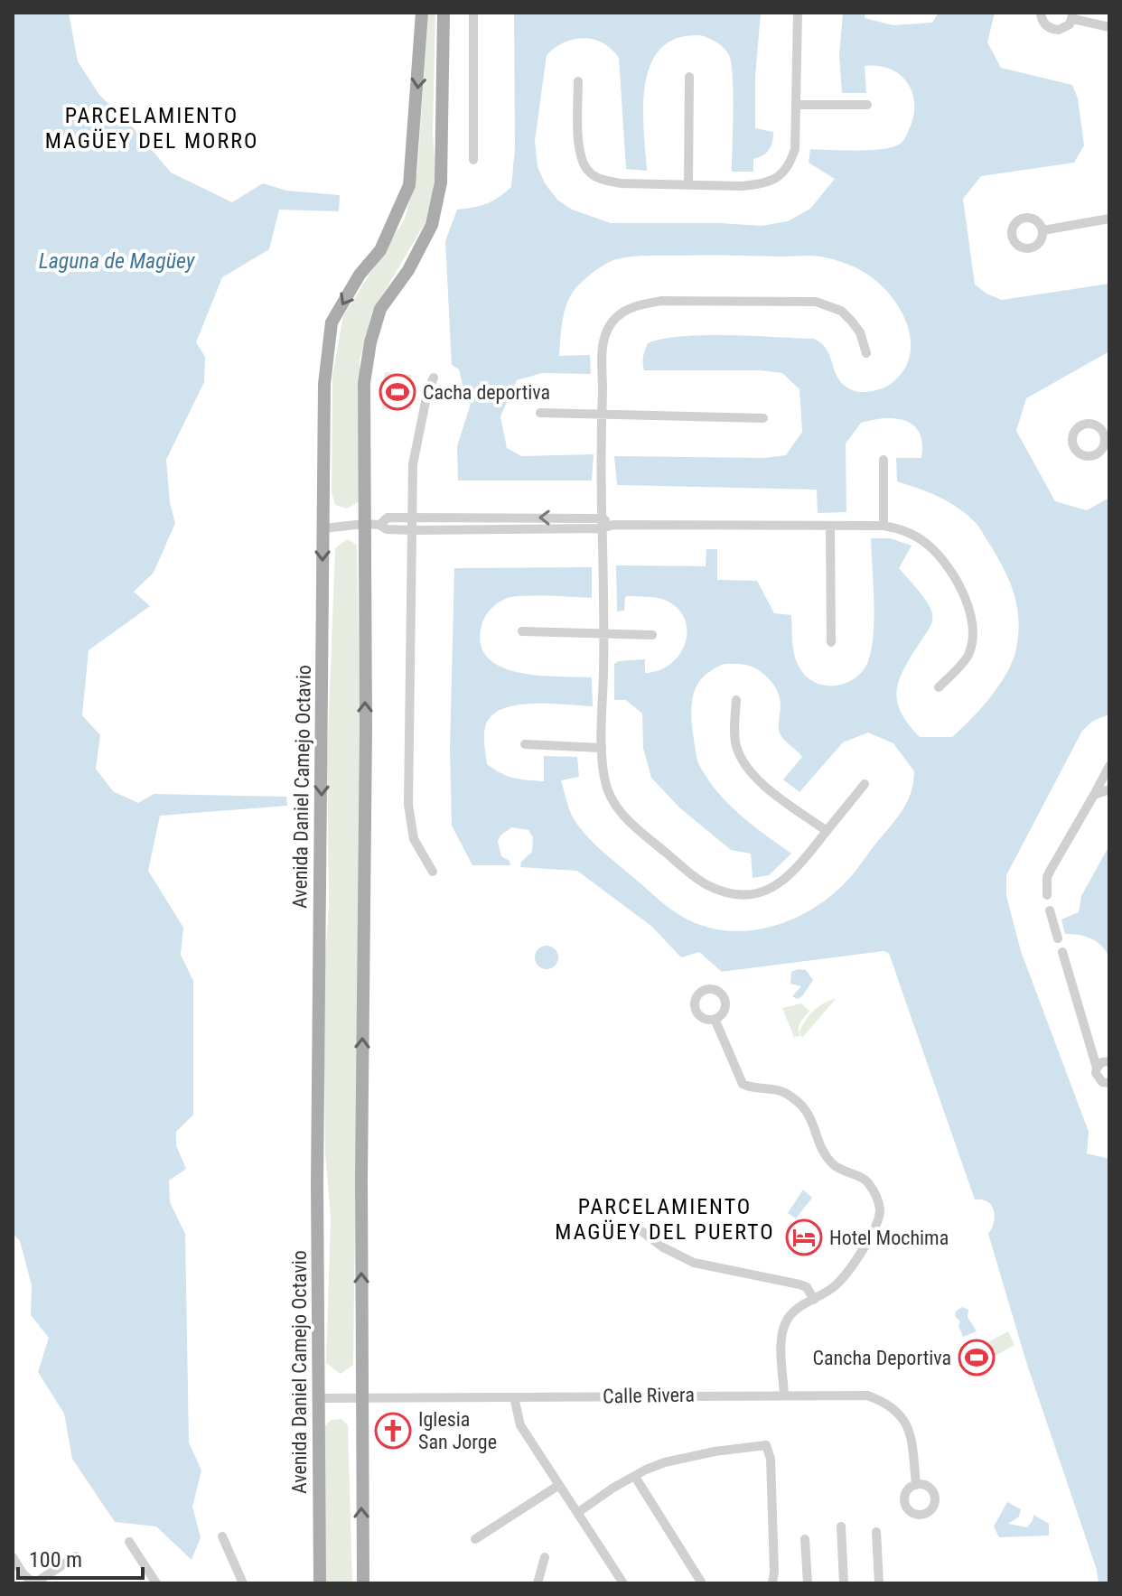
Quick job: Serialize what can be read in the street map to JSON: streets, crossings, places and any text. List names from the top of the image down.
{
  "streets": {
    "main road": ["Avenida Daniel Camejo Octavio"],
    "street": ["Calle Rivera"]
  },
  "crossings": [
    ["Avenida Daniel Camejo Octavio", "Calle Rivera"]
  ],
  "districts": ["PARCELAMIENTO MAGÜEY DEL MORRO", "PARCELAMIENTO MAGÜEY DEL PUERTO"],
  "water": ["Laguna de Magüey"],
  "places": {
    "sports": ["Cacha deportiva", "Cancha Deportiva"],
    "hotel": ["Hotel Mochima"],
    "church": ["Iglesia San Jorge"]
  },
  "scale_bar": "100 m"
}
